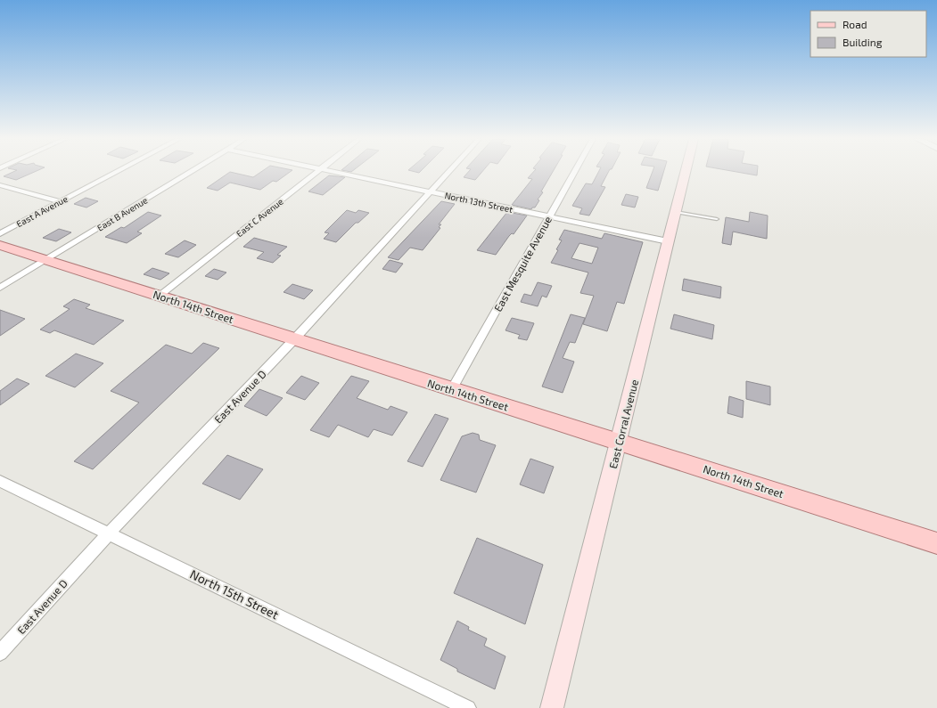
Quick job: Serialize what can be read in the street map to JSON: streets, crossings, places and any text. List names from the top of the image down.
{
  "streets": {
    "main road": ["North 14th Street", "East Corral Avenue"],
    "street": [
      "North 13th Street",
      "East A Avenue",
      "East B Avenue",
      "East C Avenue",
      "East Mesquite Avenue",
      "East Avenue D",
      "North 15th Street"
    ]
  },
  "crossings": [
    ["North 13th Street", "East Mesquite Avenue"],
    ["North 13th Street", "East Avenue D"],
    ["North 13th Street", "East Corral Avenue"],
    ["East B Avenue", "North 14th Street"],
    ["East C Avenue", "North 14th Street"],
    ["East Mesquite Avenue", "North 14th Street"],
    ["North 14th Street", "East Avenue D"],
    ["North 14th Street", "East Corral Avenue"],
    ["East Avenue D", "North 15th Street"]
  ],
  "legend": ["Road", "Building"]
}
